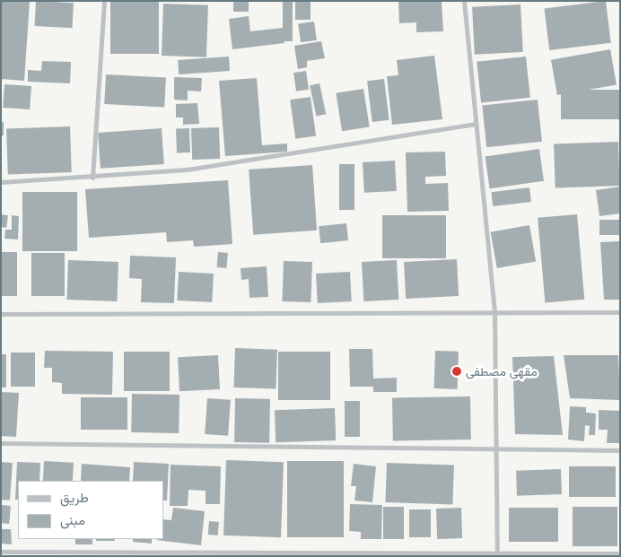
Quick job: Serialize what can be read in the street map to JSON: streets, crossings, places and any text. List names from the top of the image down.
{
  "places": ["مقهى مصطفى"],
  "legend": ["طريق", "مبنى"]
}
